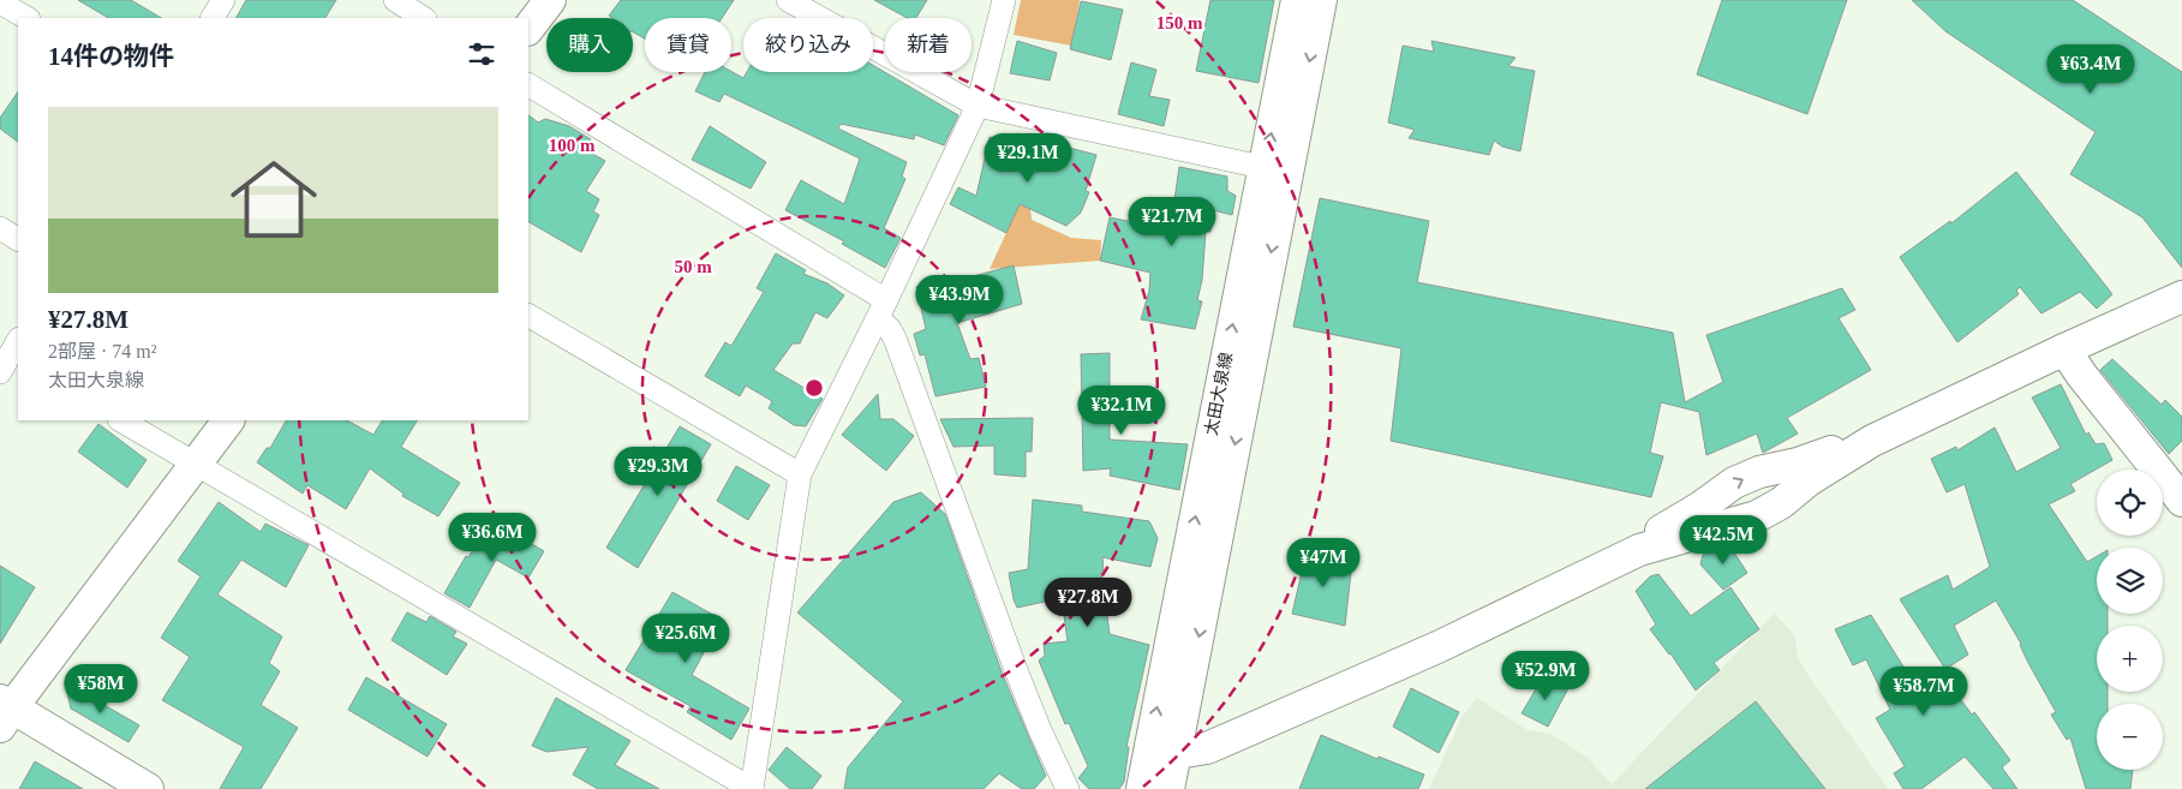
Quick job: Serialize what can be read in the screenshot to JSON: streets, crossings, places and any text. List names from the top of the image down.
{
  "streets": {
    "street": ["太田大泉線"]
  },
  "page": {
    "chip": [
      "購入",
      "賃貸",
      "絞り込み",
      "新着"
    ],
    "heading": "14件の物件",
    "price": [
      "¥63.4M",
      "¥29.1M",
      "¥21.7M",
      "¥43.9M",
      "¥32.1M",
      "¥29.3M",
      "¥36.6M",
      "¥42.5M",
      "¥47M",
      "¥27.8M",
      "¥25.6M",
      "¥52.9M",
      "¥58M",
      "¥58.7M"
    ],
    "list": [
      {
        "name": "¥27.8M",
        "note": "2部屋 · 74 m² · 太田大泉線"
      }
    ],
    "map_buttons": ["+", "−"]
  },
  "rings": ["150 m", "100 m", "50 m"]
}
